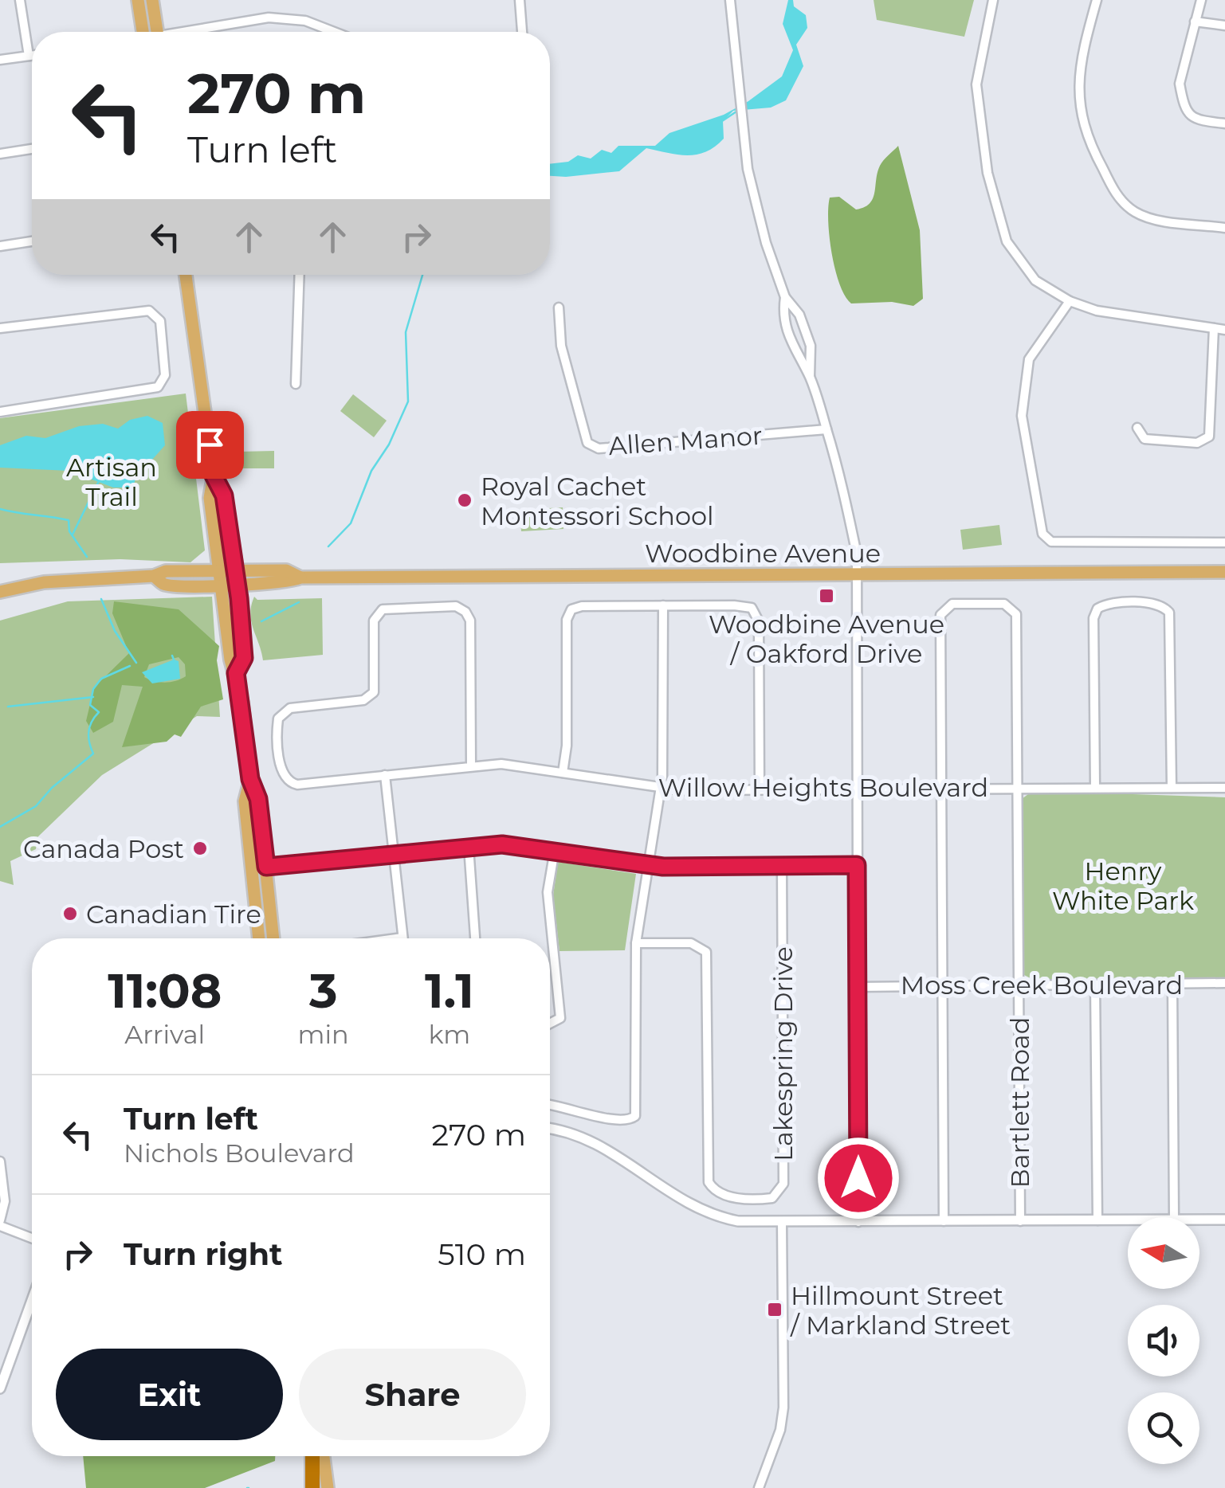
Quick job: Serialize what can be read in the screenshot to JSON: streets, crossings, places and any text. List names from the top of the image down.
{
  "streets": {
    "main road": ["Woodbine Avenue"],
    "street": [
      "Allen Manor",
      "Willow Heights Boulevard",
      "Moss Creek Boulevard",
      "Lakespring Drive",
      "Bartlett Road"
    ]
  },
  "crossings": [
    ["Willow Heights Boulevard", "Bartlett Road"],
    ["Moss Creek Boulevard", "Bartlett Road"]
  ],
  "parks": ["Artisan Trail", "Henry White Park"],
  "places": {
    "other": ["Royal Cachet Montessori School", "Canada Post", "Canadian Tire"],
    "transit": ["Woodbine Avenue / Oakford Drive", "Hillmount Street / Markland Street"]
  },
  "north": "left",
  "page": {
    "turn": ["270 m", "Turn left"],
    "eta": [
      "11:08",
      "Arrival",
      "3",
      "min",
      "1.1",
      "km"
    ],
    "list": [
      {
        "name": "Turn left",
        "note": "Nichols Boulevard",
        "value": "270 m"
      },
      {
        "name": "Turn right",
        "value": "510 m"
      }
    ],
    "buttons": ["Exit", "Share"]
  }
}
